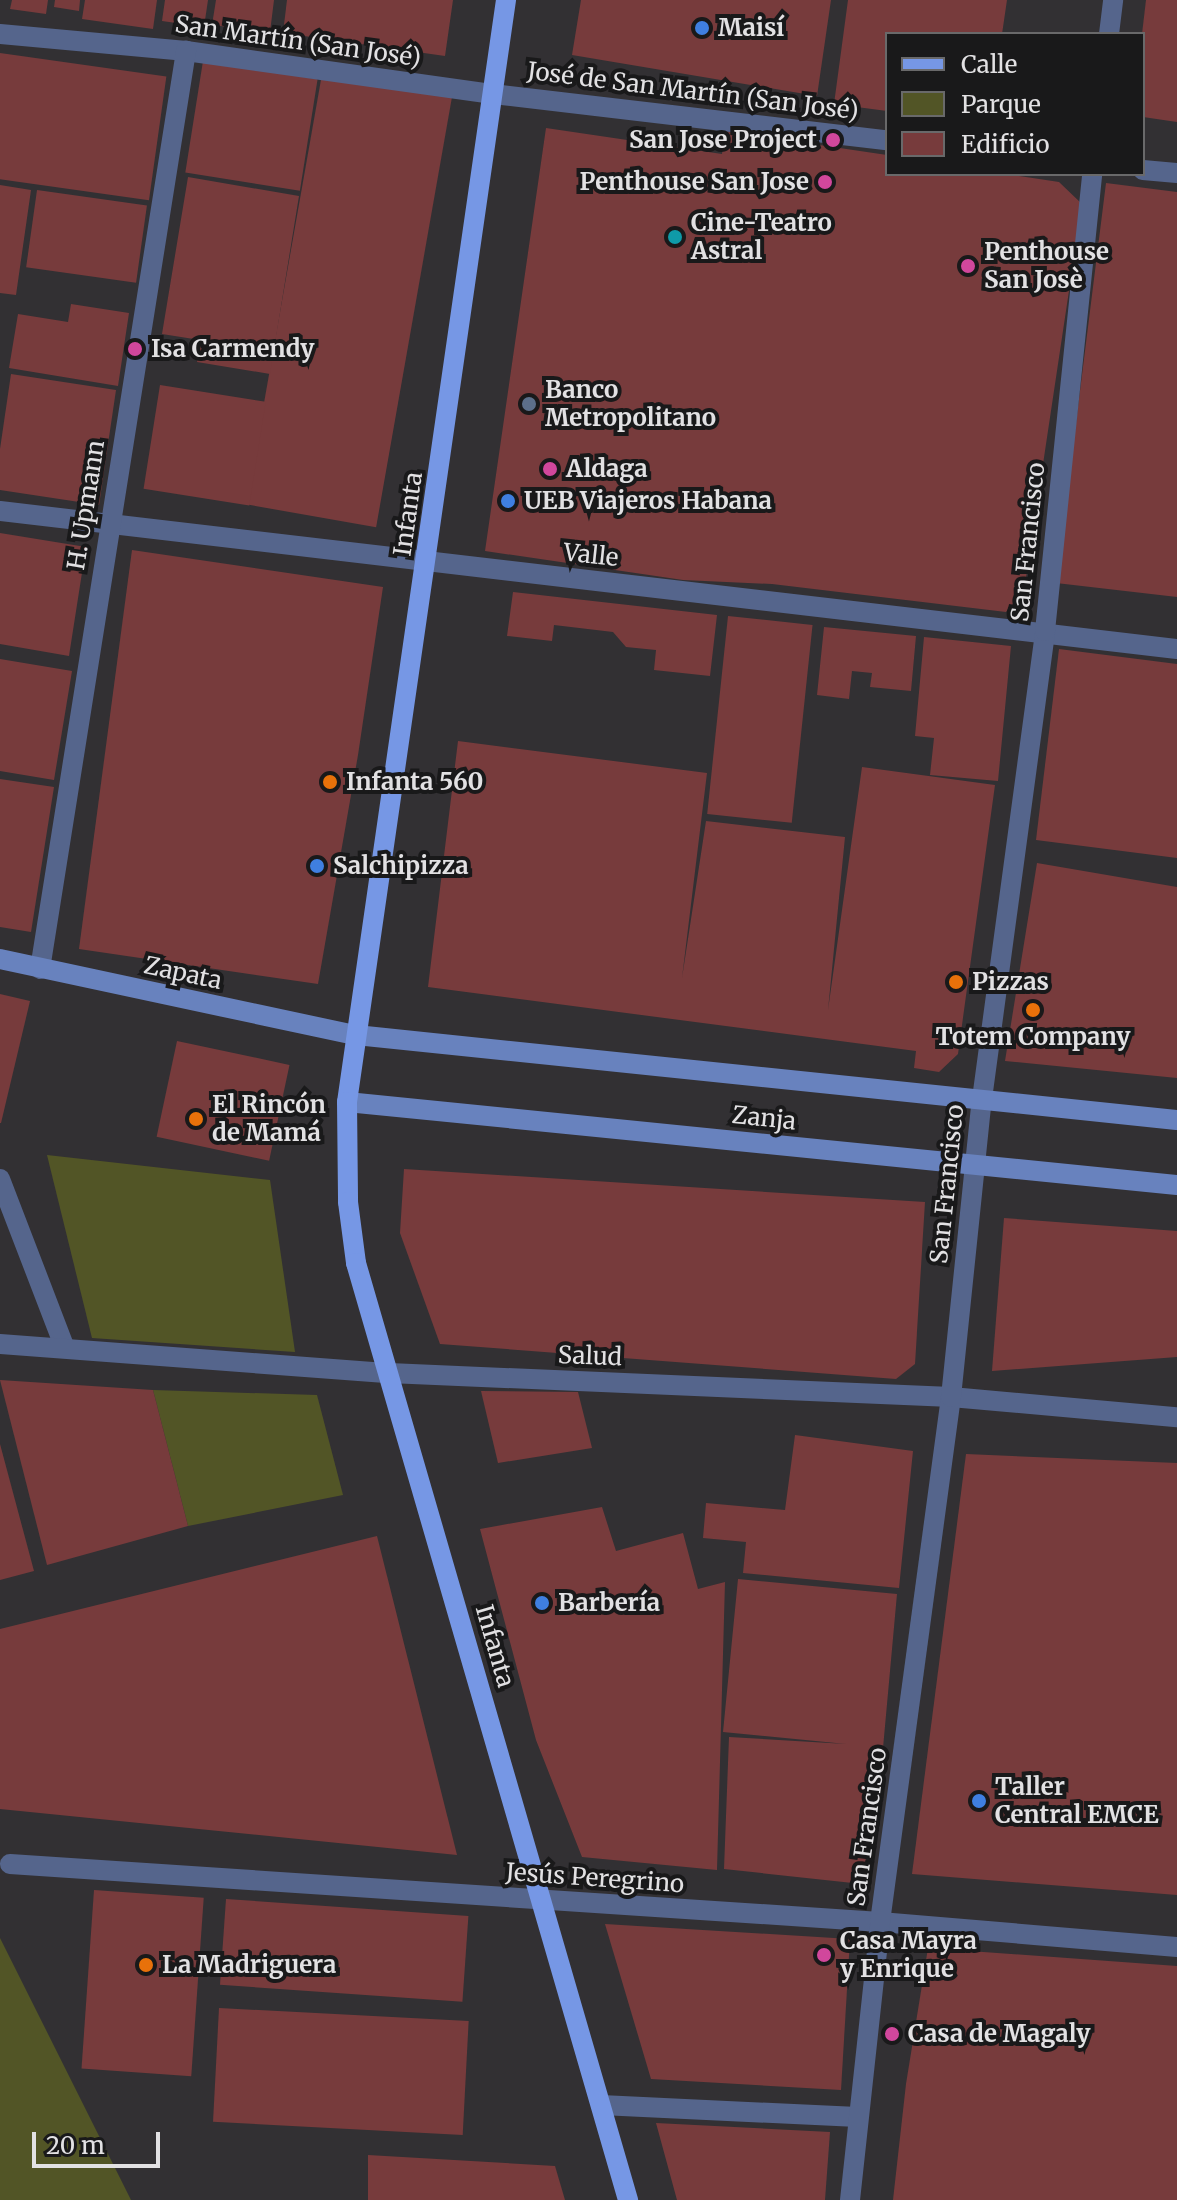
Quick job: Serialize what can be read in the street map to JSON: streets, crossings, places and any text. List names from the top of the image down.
{
  "streets": {
    "main road": ["Infanta", "Zapata", "Zanja"],
    "street": [
      "San Martín (San José)",
      "José de San Martín (San José)",
      "H. Upmann",
      "San Francisco",
      "Valle",
      "Salud",
      "Jesús Peregrino"
    ]
  },
  "crossings": [
    ["San Martín (San José)", "José de San Martín (San José)"],
    ["San Martín (San José)", "H. Upmann"],
    ["San Martín (San José)", "Infanta"],
    ["José de San Martín (San José)", "Infanta"],
    ["H. Upmann", "Valle"],
    ["H. Upmann", "Zapata"],
    ["Infanta", "Valle"],
    ["Infanta", "Zapata"],
    ["Infanta", "Zanja"],
    ["Infanta", "Salud"],
    ["Infanta", "Jesús Peregrino"],
    ["San Francisco", "Valle"],
    ["San Francisco", "Zanja"],
    ["San Francisco", "Salud"],
    ["San Francisco", "Jesús Peregrino"],
    ["Zapata", "Zanja"]
  ],
  "places": [
    "Maisí",
    "San Jose Project",
    "Penthouse San Jose",
    "Cine-Teatro Astral",
    "Penthouse San Josè",
    "Isa Carmendy",
    "Banco Metropolitano",
    "Aldaga",
    "UEB Viajeros Habana",
    "Infanta 560",
    "Salchipizza",
    "Pizzas",
    "Totem Company",
    "El Rincón de Mamá",
    "Barbería",
    "Taller Central EMCE",
    "Casa Mayra y Enrique",
    "La Madriguera",
    "Casa de Magaly"
  ],
  "legend": ["Calle", "Parque", "Edificio"],
  "scale_bar": "20 m"
}
